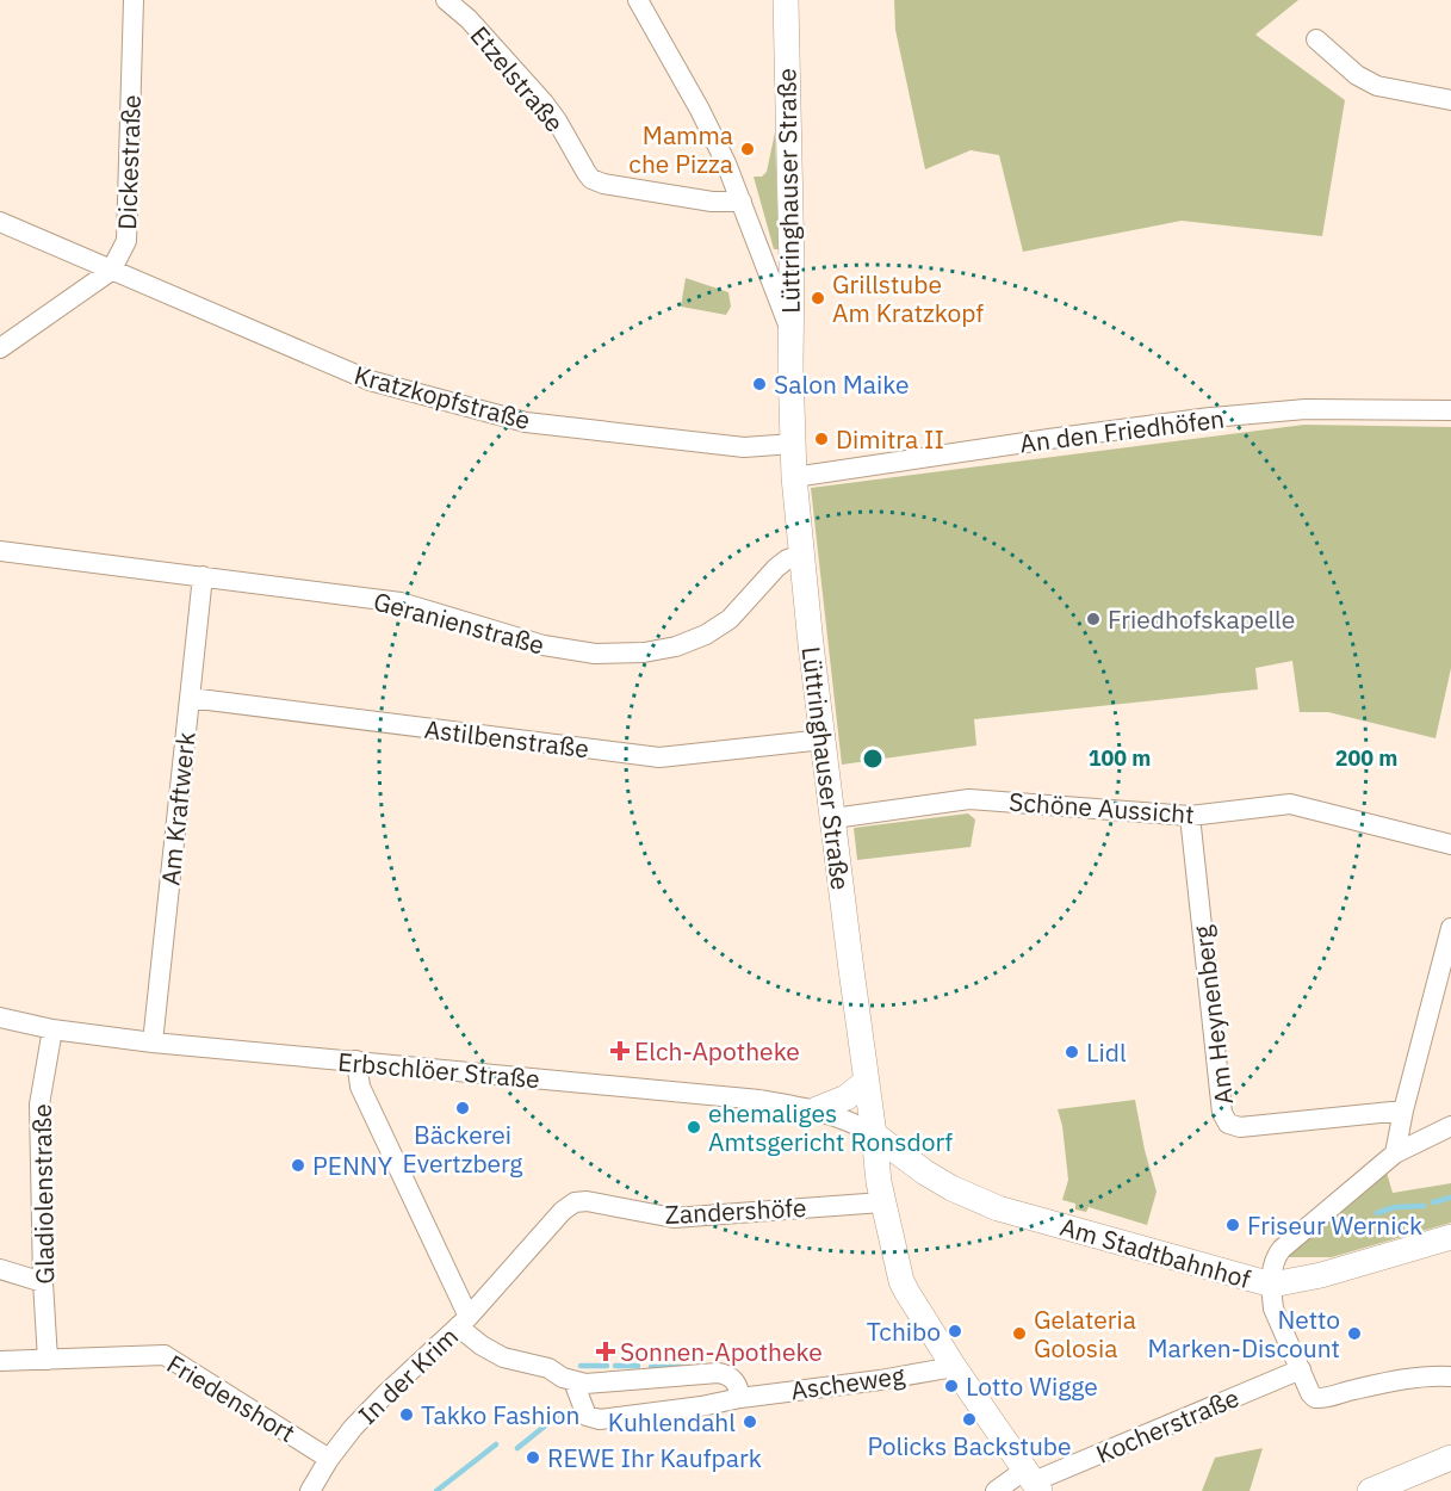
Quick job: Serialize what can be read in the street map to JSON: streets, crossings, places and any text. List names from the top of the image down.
{
  "streets": {
    "main road": ["Lüttringhauser Straße", "Am Stadtbahnhof"],
    "street": [
      "Etzelstraße",
      "Dickestraße",
      "Kratzkopfstraße",
      "An den Friedhöfen",
      "Geranienstraße",
      "Astilbenstraße",
      "Schöne Aussicht",
      "Am Kraftwerk",
      "Am Heynenberg",
      "Erbschlöer Straße",
      "Gladiolenstraße",
      "Zandershöfe",
      "In der Krim",
      "Ascheweg",
      "Friedenshort",
      "Kocherstraße"
    ]
  },
  "crossings": [
    ["Dickestraße", "Kratzkopfstraße"],
    ["Lüttringhauser Straße", "Kratzkopfstraße"],
    ["Lüttringhauser Straße", "An den Friedhöfen"],
    ["Lüttringhauser Straße", "Geranienstraße"],
    ["Lüttringhauser Straße", "Astilbenstraße"],
    ["Lüttringhauser Straße", "Schöne Aussicht"],
    ["Lüttringhauser Straße", "Erbschlöer Straße"],
    ["Lüttringhauser Straße", "Zandershöfe"],
    ["Lüttringhauser Straße", "Am Stadtbahnhof"],
    ["Lüttringhauser Straße", "Ascheweg"],
    ["Lüttringhauser Straße", "Kocherstraße"],
    ["Geranienstraße", "Am Kraftwerk"],
    ["Astilbenstraße", "Am Kraftwerk"],
    ["Schöne Aussicht", "Am Heynenberg"],
    ["Am Kraftwerk", "Erbschlöer Straße"],
    ["Erbschlöer Straße", "Gladiolenstraße"],
    ["Erbschlöer Straße", "Am Stadtbahnhof"],
    ["Erbschlöer Straße", "In der Krim"],
    ["Gladiolenstraße", "Friedenshort"],
    ["Zandershöfe", "In der Krim"],
    ["In der Krim", "Friedenshort"]
  ],
  "places": {
    "other": [
      "Mamma che Pizza",
      "Grillstube Am Kratzkopf",
      "Salon Maike",
      "Dimitra II",
      "Friedhofskapelle",
      "Lidl",
      "Bäckerei Evertzberg",
      "ehemaliges Amtsgericht Ronsdorf",
      "PENNY",
      "Friseur Wernick",
      "Tchibo",
      "Gelateria Golosia",
      "Netto Marken-Discount",
      "Lotto Wigge",
      "Takko Fashion",
      "Policks Backstube",
      "Kuhlendahl",
      "REWE Ihr Kaufpark"
    ],
    "health": ["Elch-Apotheke", "Sonnen-Apotheke"]
  },
  "rings": ["100 m", "200 m"]
}
